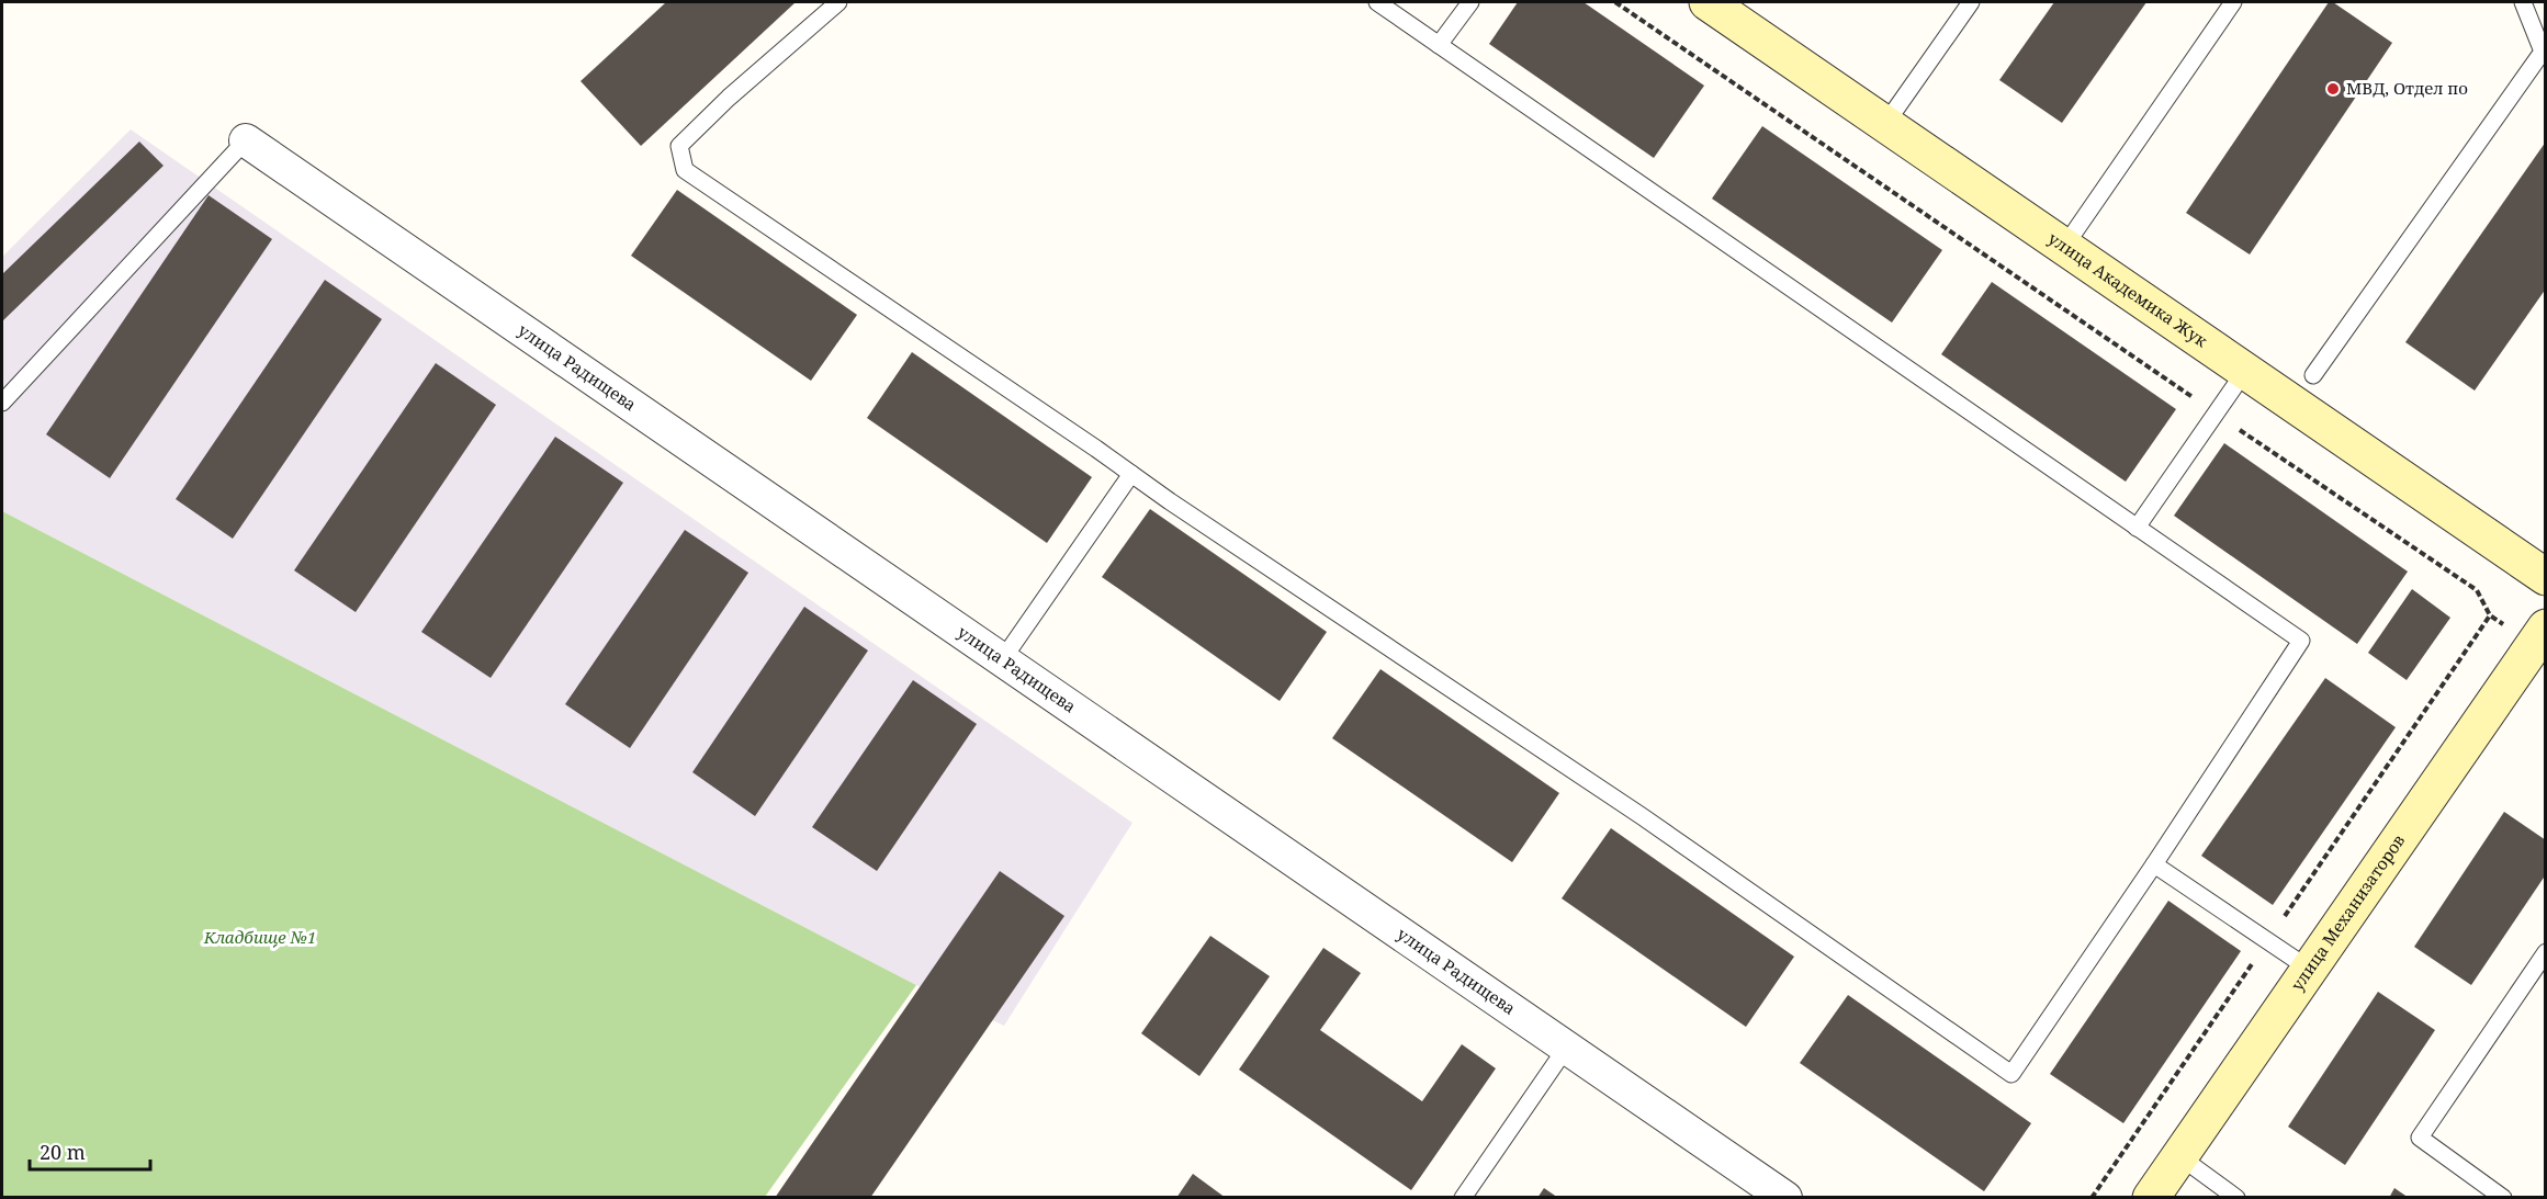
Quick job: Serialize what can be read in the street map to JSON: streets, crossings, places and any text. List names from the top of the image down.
{
  "streets": {
    "street": ["улица Академика Жук", "улица Радищева", "улица Механизаторов"]
  },
  "parks": ["Кладбище №1"],
  "places": ["МВД, Отдел по"],
  "scale_bar": "20 m"
}
